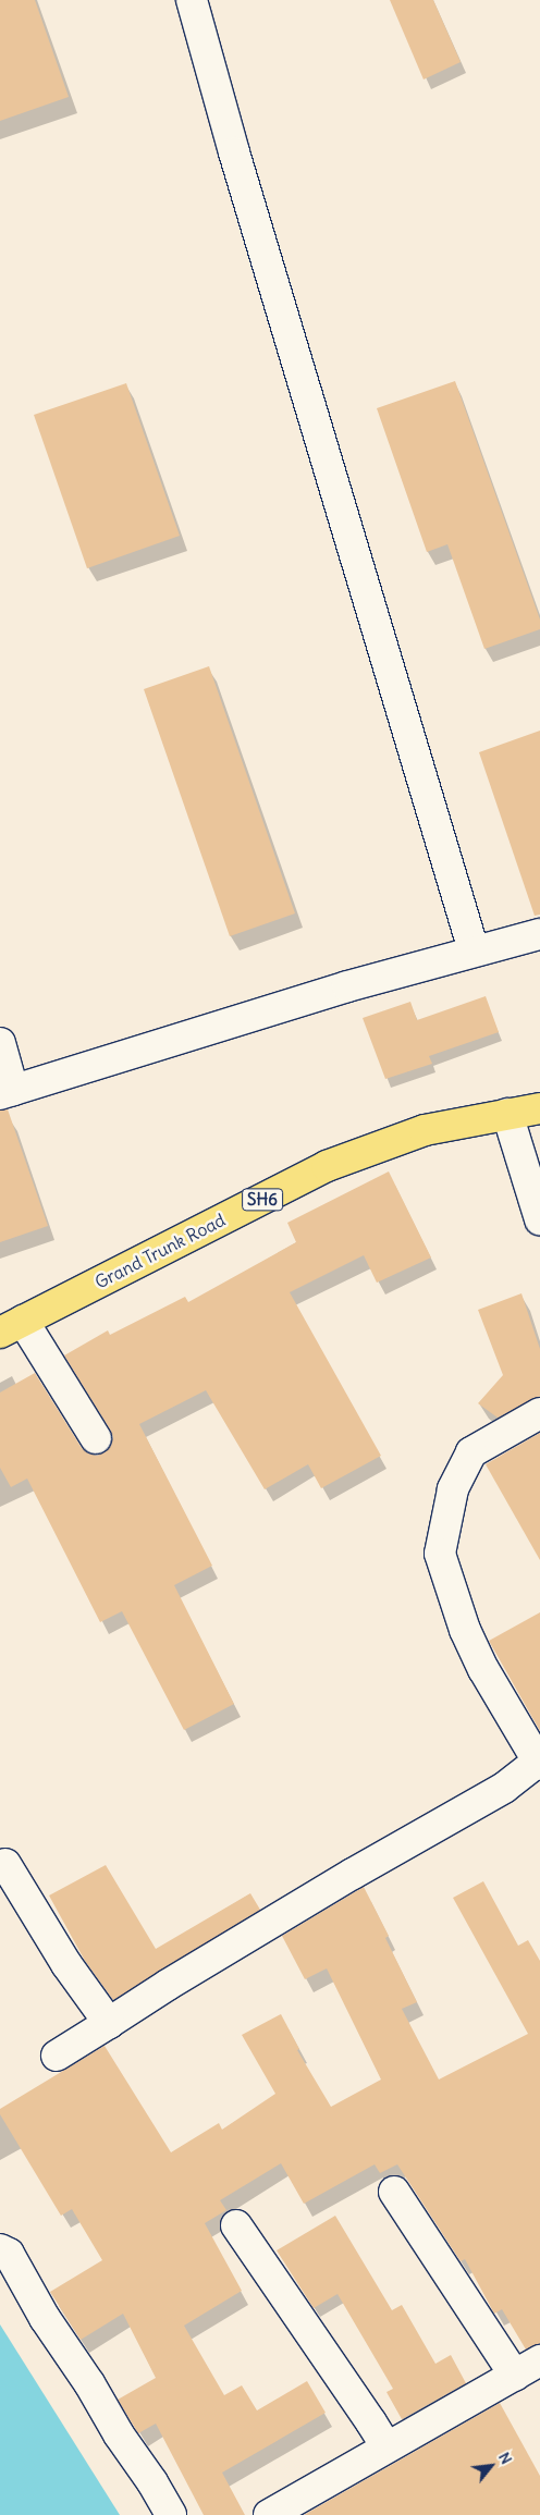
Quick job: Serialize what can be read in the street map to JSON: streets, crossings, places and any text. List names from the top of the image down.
{
  "streets": {
    "main road": ["SH6", "Grand Trunk Road"]
  },
  "north": "top right"
}
